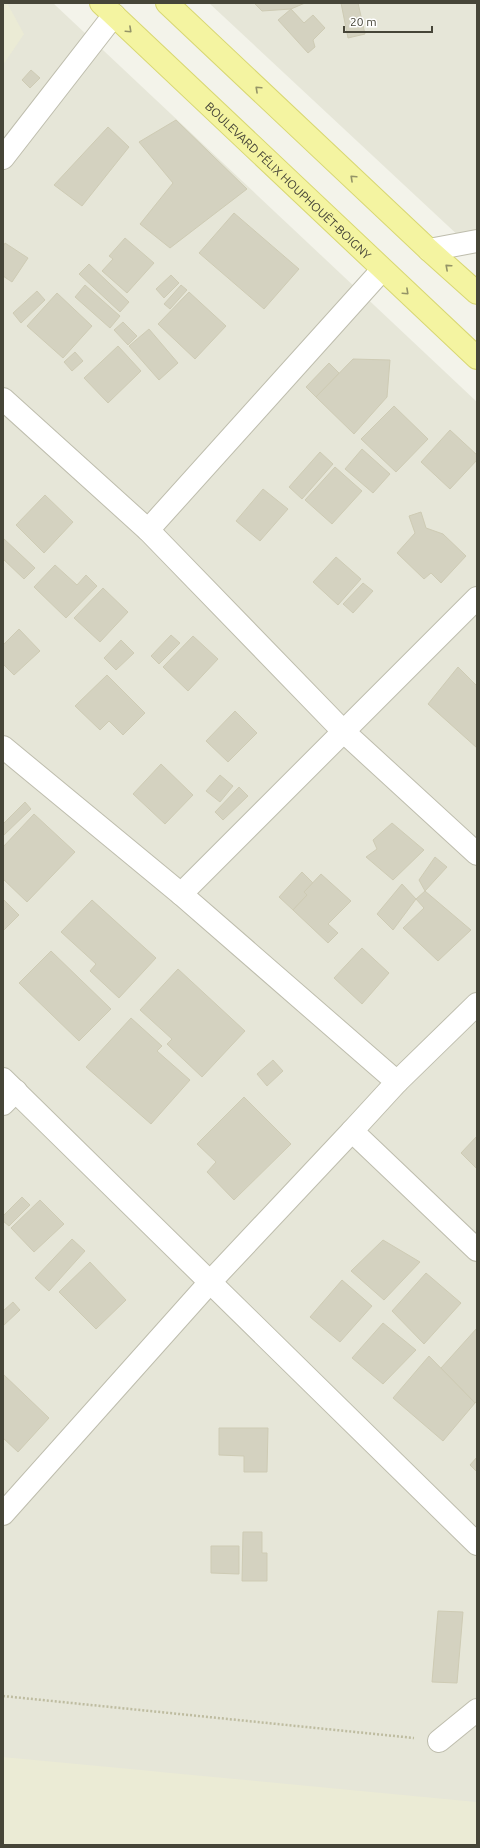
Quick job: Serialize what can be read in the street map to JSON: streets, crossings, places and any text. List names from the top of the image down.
{
  "streets": {
    "main road": ["BOULEVARD FÉLIX HOUPHOUËT-BOIGNY"]
  },
  "scale_bar": "20 m"
}
